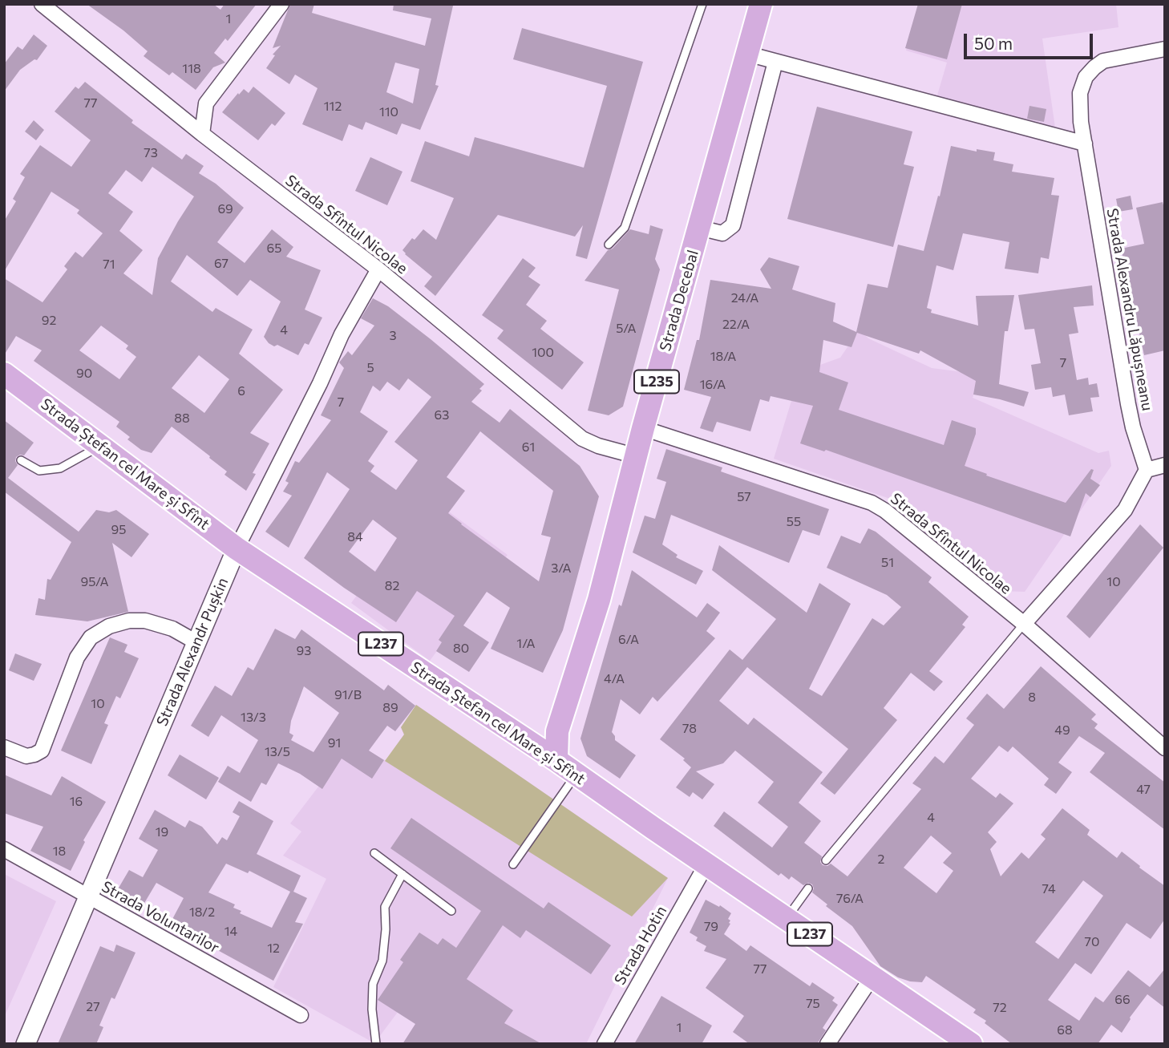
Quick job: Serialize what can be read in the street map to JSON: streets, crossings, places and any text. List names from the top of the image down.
{
  "streets": {
    "main road": [
      "Strada Decebal",
      "L235",
      "Strada Ștefan cel Mare și Sfînt",
      "L237"
    ],
    "street": [
      "Strada Sfîntul Nicolae",
      "Strada Alexandru Lăpușneanu",
      "Strada Alexandr Pușkin",
      "Strada Voluntarilor",
      "Strada Hotin"
    ]
  },
  "crossings": [
    ["Strada Sfîntul Nicolae", "Strada Decebal"],
    ["Strada Sfîntul Nicolae", "Strada Alexandr Pușkin"],
    ["Strada Decebal", "Strada Ștefan cel Mare și Sfînt"],
    ["Strada Ștefan cel Mare și Sfînt", "Strada Alexandr Pușkin"],
    ["Strada Ștefan cel Mare și Sfînt", "Strada Hotin"],
    ["Strada Alexandr Pușkin", "Strada Voluntarilor"]
  ],
  "house_numbers": [
    "1",
    "118",
    "77",
    "112",
    "110",
    "73",
    "69",
    "65",
    "67",
    "71",
    "24/A",
    "92",
    "22/A",
    "5/A",
    "4",
    "3",
    "100",
    "18/A",
    "7",
    "5",
    "90",
    "16/A",
    "6",
    "7",
    "63",
    "88",
    "61",
    "57",
    "55",
    "95",
    "84",
    "51",
    "3/A",
    "95/A",
    "10",
    "82",
    "6/A",
    "1/A",
    "80",
    "93",
    "4/A",
    "91/B",
    "8",
    "10",
    "89",
    "13/3",
    "78",
    "49",
    "91",
    "13/5",
    "47",
    "16",
    "4",
    "19",
    "18",
    "2",
    "74",
    "76/A",
    "18/2",
    "79",
    "14",
    "70",
    "12",
    "77",
    "66",
    "75",
    "27",
    "72",
    "1",
    "68"
  ],
  "scale_bar": "50 m"
}
